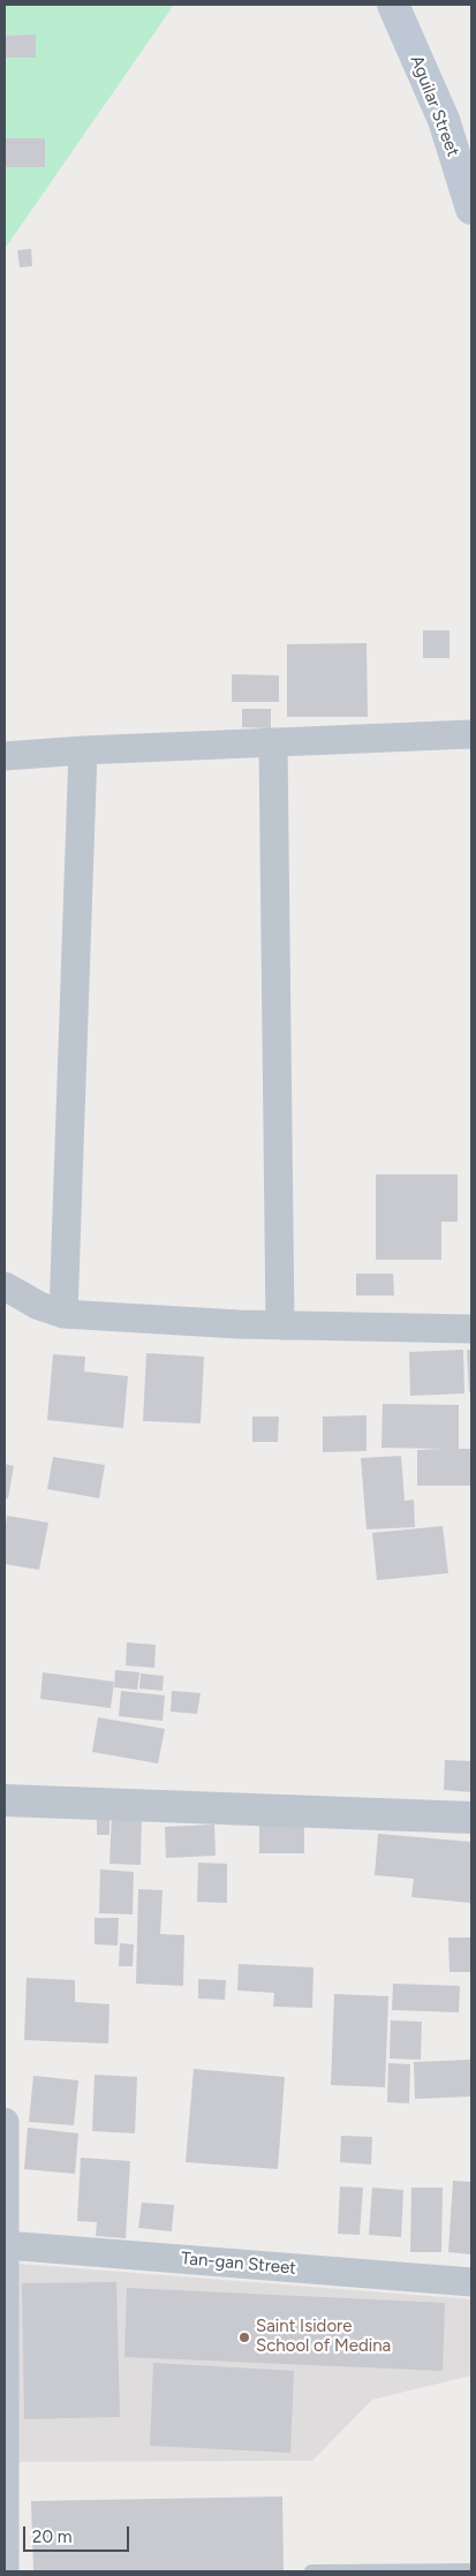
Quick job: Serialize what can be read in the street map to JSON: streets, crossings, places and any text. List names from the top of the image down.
{
  "streets": {
    "main road": ["Aguilar Street"],
    "street": ["Tan-gan Street"]
  },
  "places": ["Saint Isidore School of Medina"],
  "scale_bar": "20 m"
}
